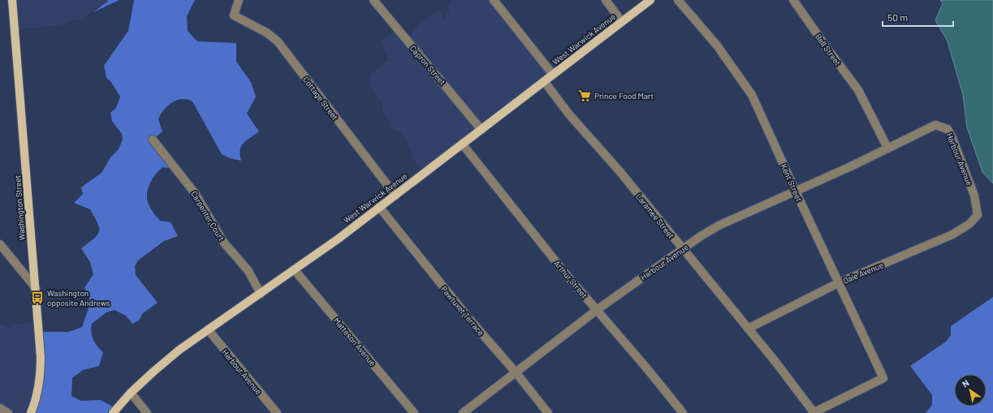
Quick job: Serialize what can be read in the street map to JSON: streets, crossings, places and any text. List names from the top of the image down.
{
  "streets": {
    "main road": ["West Warwick Avenue", "Washington Street"],
    "street": [
      "Bell Street",
      "Capron Street",
      "Cottage Street",
      "Harbour Avenue",
      "Kent Street",
      "Carpenter Court",
      "Laramee Street",
      "Dale Avenue",
      "Arthur Street",
      "Pawtuxet Terrace",
      "Matteson Avenue"
    ]
  },
  "crossings": [
    ["West Warwick Avenue", "Capron Street"],
    ["West Warwick Avenue", "Cottage Street"],
    ["West Warwick Avenue", "Harbour Avenue"],
    ["West Warwick Avenue", "Carpenter Court"],
    ["West Warwick Avenue", "Laramee Street"],
    ["West Warwick Avenue", "Arthur Street"],
    ["West Warwick Avenue", "Pawtuxet Terrace"],
    ["West Warwick Avenue", "Matteson Avenue"],
    ["Bell Street", "Harbour Avenue"],
    ["Harbour Avenue", "Kent Street"],
    ["Harbour Avenue", "Laramee Street"],
    ["Harbour Avenue", "Dale Avenue"],
    ["Harbour Avenue", "Arthur Street"],
    ["Harbour Avenue", "Pawtuxet Terrace"],
    ["Kent Street", "Laramee Street"],
    ["Kent Street", "Dale Avenue"],
    ["Laramee Street", "Dale Avenue"]
  ],
  "places": {
    "supermarket": ["Prince Food Mart"],
    "bus stop": ["Washington opposite Andrews"]
  },
  "scale_bar": "50 m",
  "north": "top left"
}
